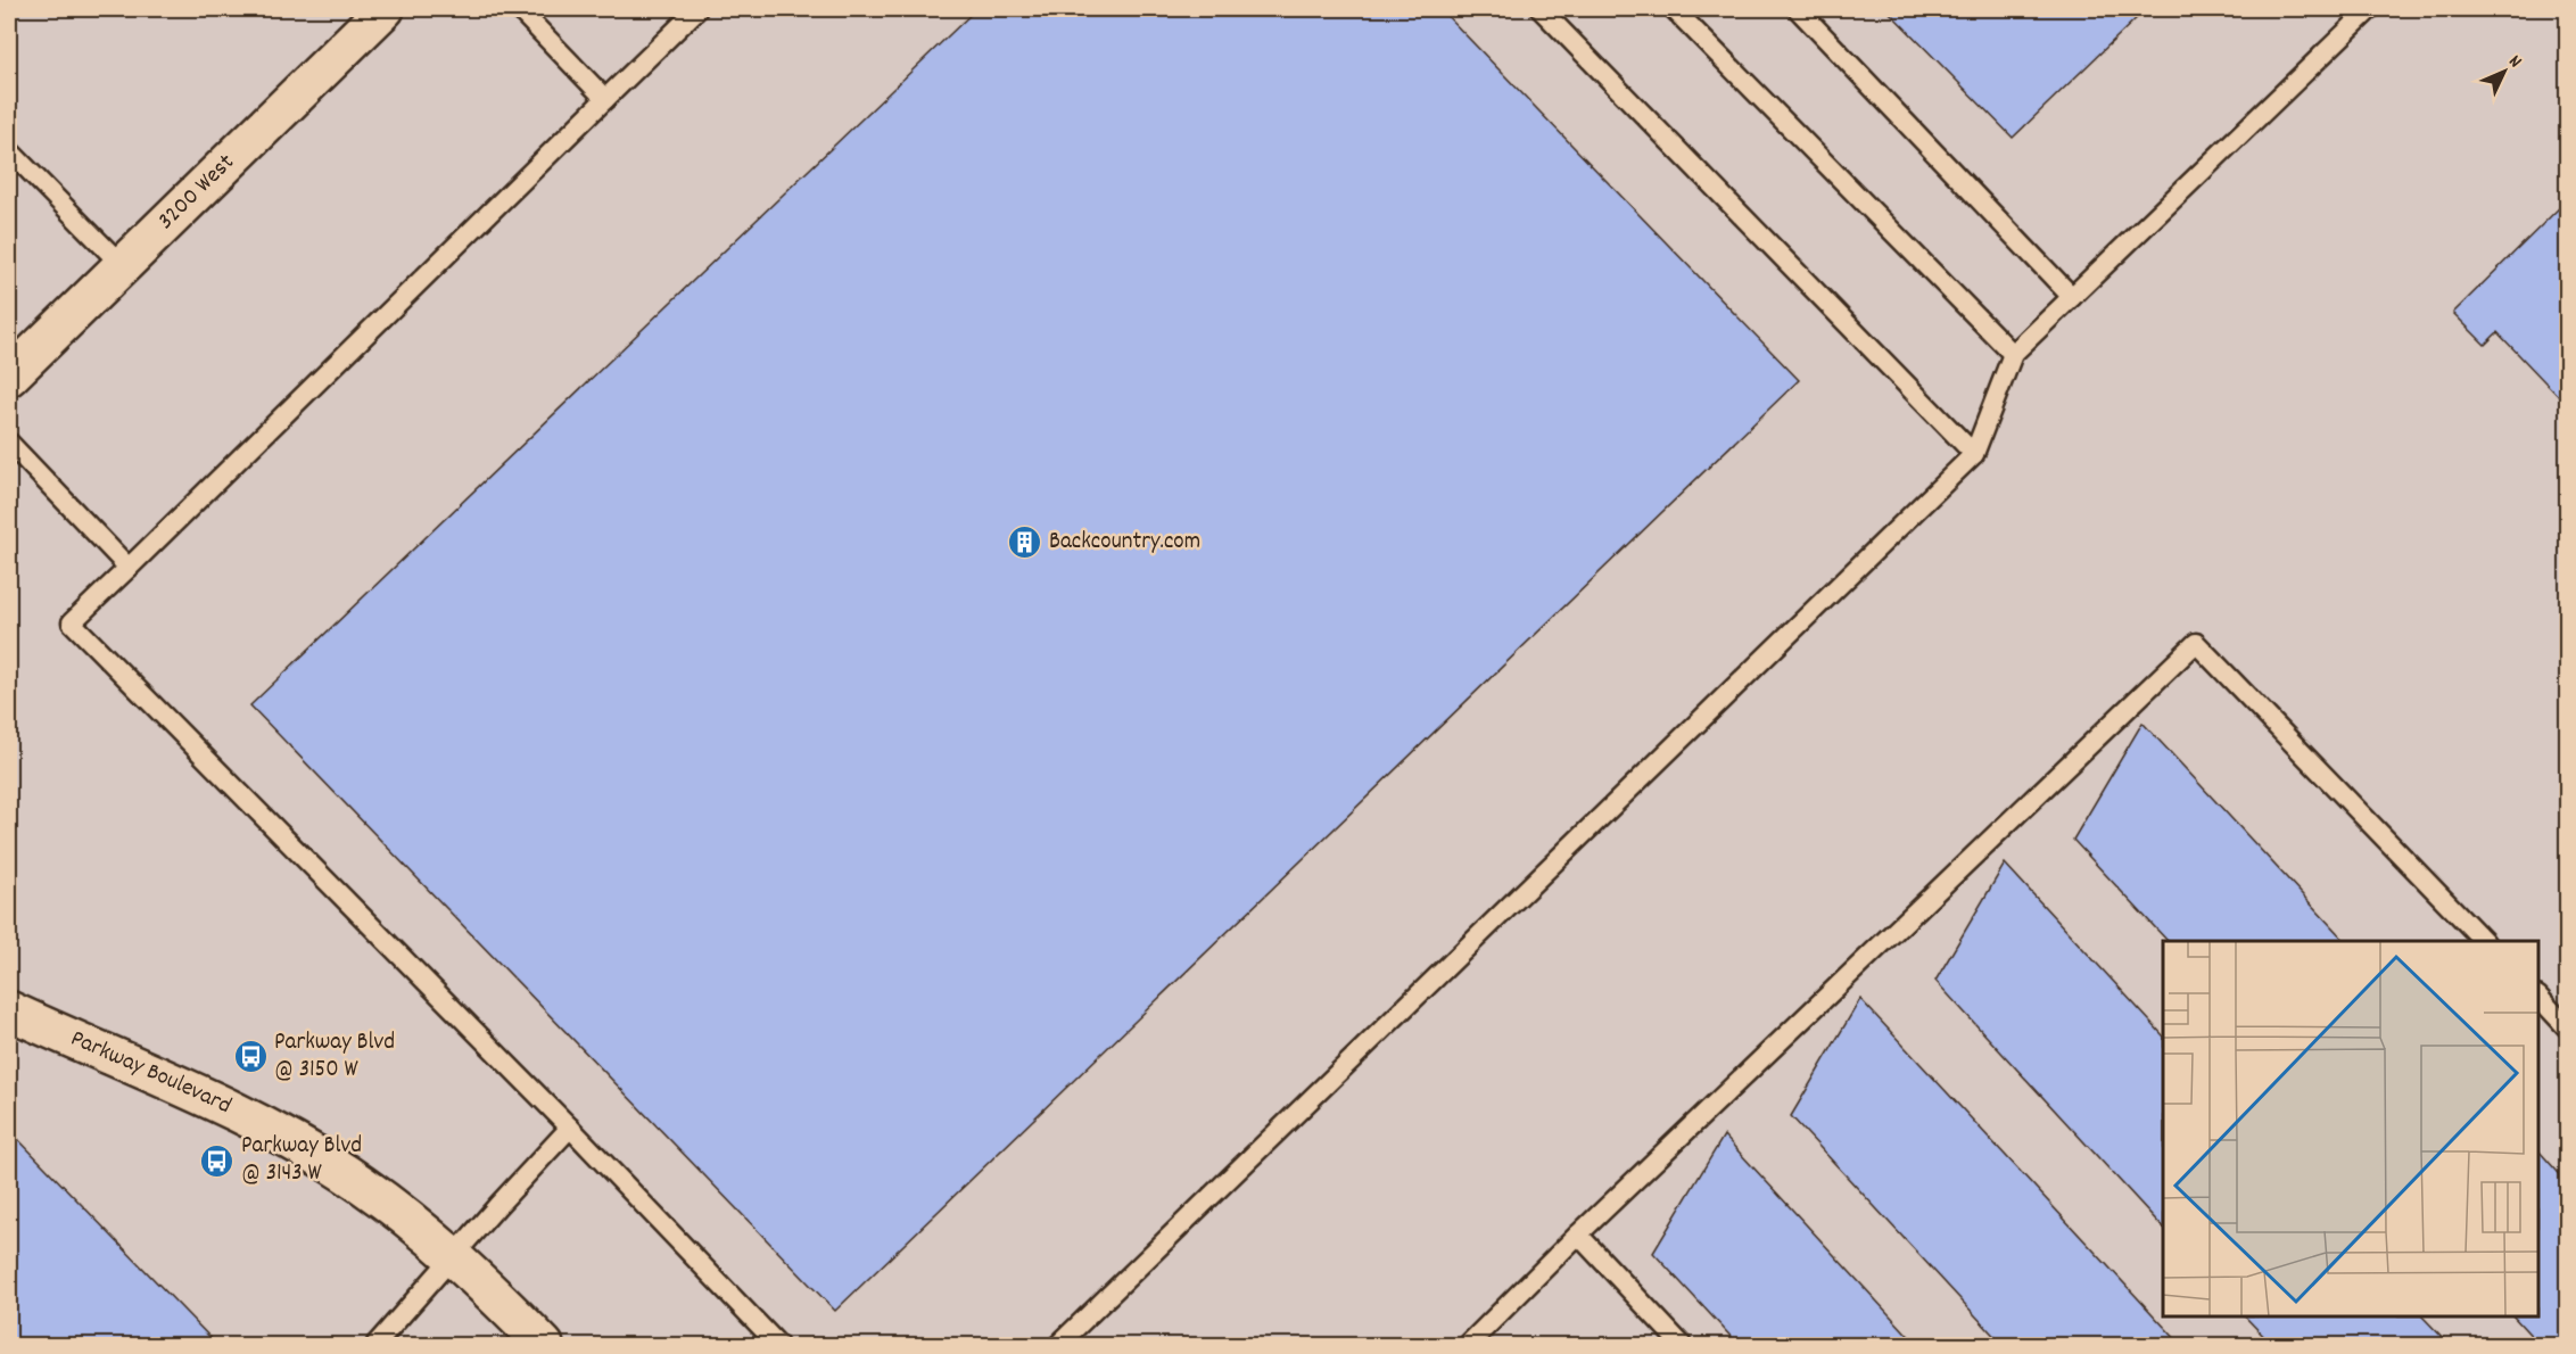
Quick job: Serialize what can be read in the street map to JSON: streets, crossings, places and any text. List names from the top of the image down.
{
  "streets": {
    "street": ["3200 West", "Parkway Boulevard"]
  },
  "places": {
    "building": ["Backcountry.com"],
    "bus stop": ["Parkway Blvd @ 3150 W", "Parkway Blvd @ 3143 W"]
  },
  "north": "top right"
}
